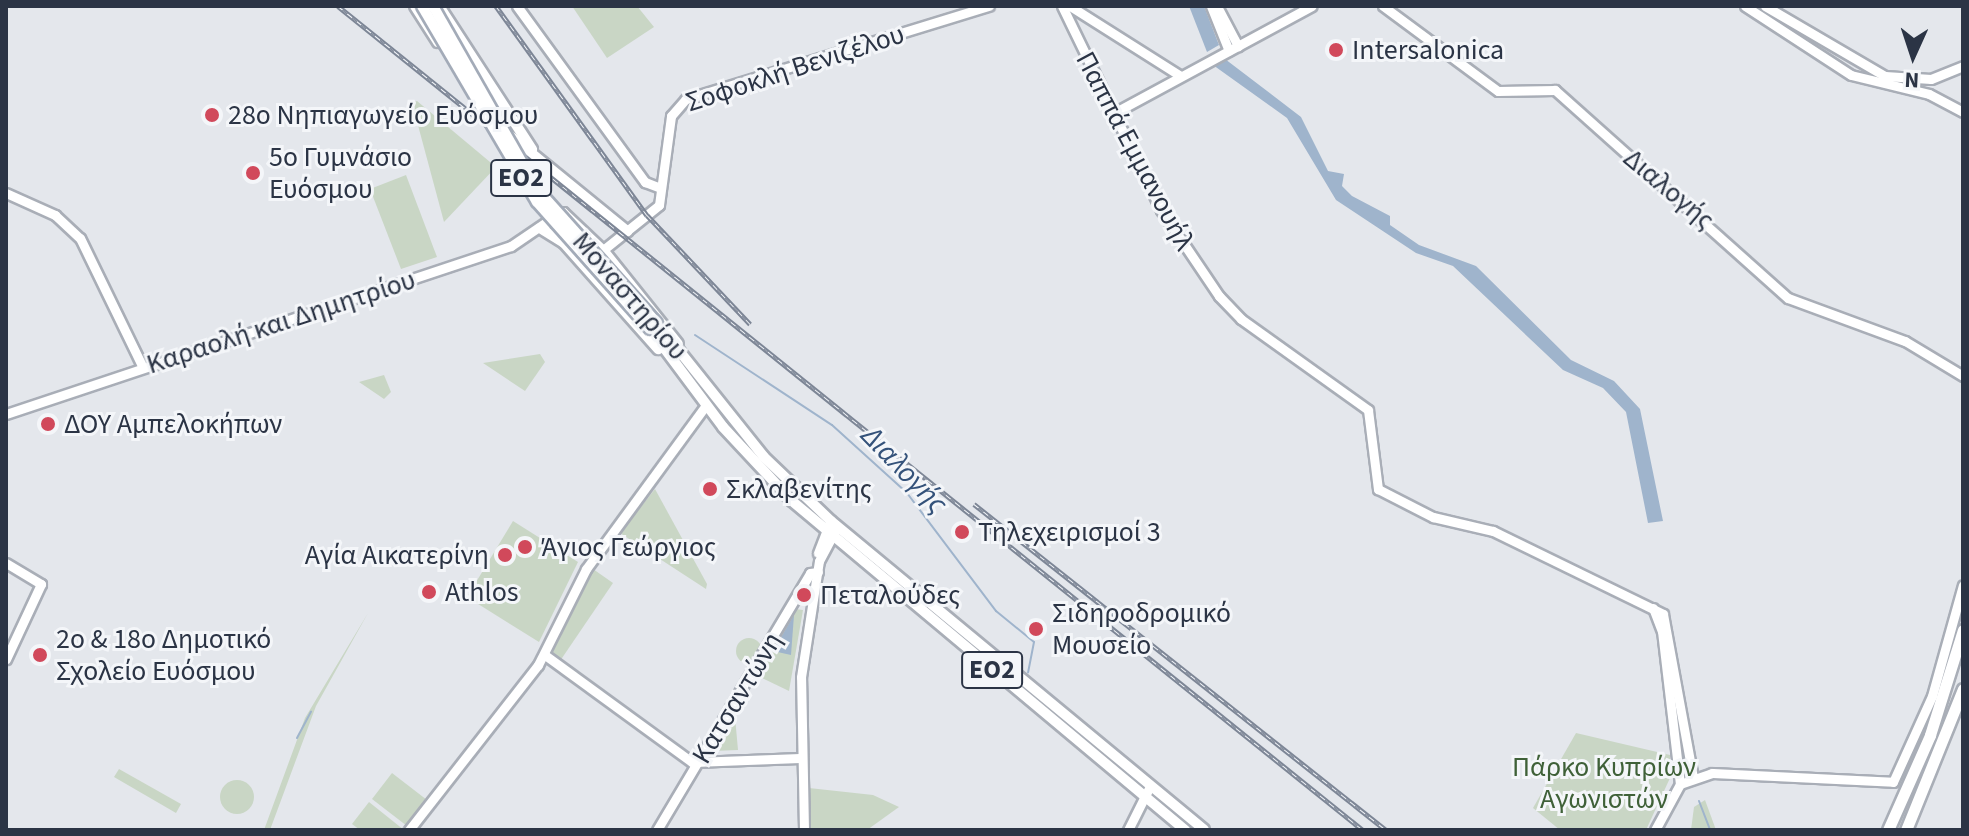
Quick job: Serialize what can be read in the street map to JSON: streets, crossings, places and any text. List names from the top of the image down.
{
  "streets": {
    "main road": ["ΕΟ2", "Μοναστηρίου"],
    "street": [
      "Σοφοκλή Βενιζέλου",
      "Παππά Εμμανουήλ",
      "Διαλογής",
      "Καραολή και Δημητρίου",
      "Κατσαντώνη"
    ]
  },
  "crossings": [
    ["Σοφοκλή Βενιζέλου", "Καραολή και Δημητρίου"],
    ["ΕΟ2", "Μοναστηρίου"]
  ],
  "water": ["Διαλογής"],
  "parks": ["Πάρκο Κυπρίων Αγωνιστών"],
  "places": [
    "Intersalonica",
    "28ο Νηπιαγωγείο Ευόσμου",
    "5ο Γυμνάσιο Ευόσμου",
    "ΔΟΥ Αμπελοκήπων",
    "Σκλαβενίτης",
    "Τηλεχειρισμοί 3",
    "Άγιος Γεώργιος",
    "Αγία Αικατερίνη",
    "Athlos",
    "Πεταλούδες",
    "Σιδηροδρομικό Μουσείο",
    "2ο & 18ο Δημοτικό Σχολείο Ευόσμου"
  ],
  "north": "bottom"
}
